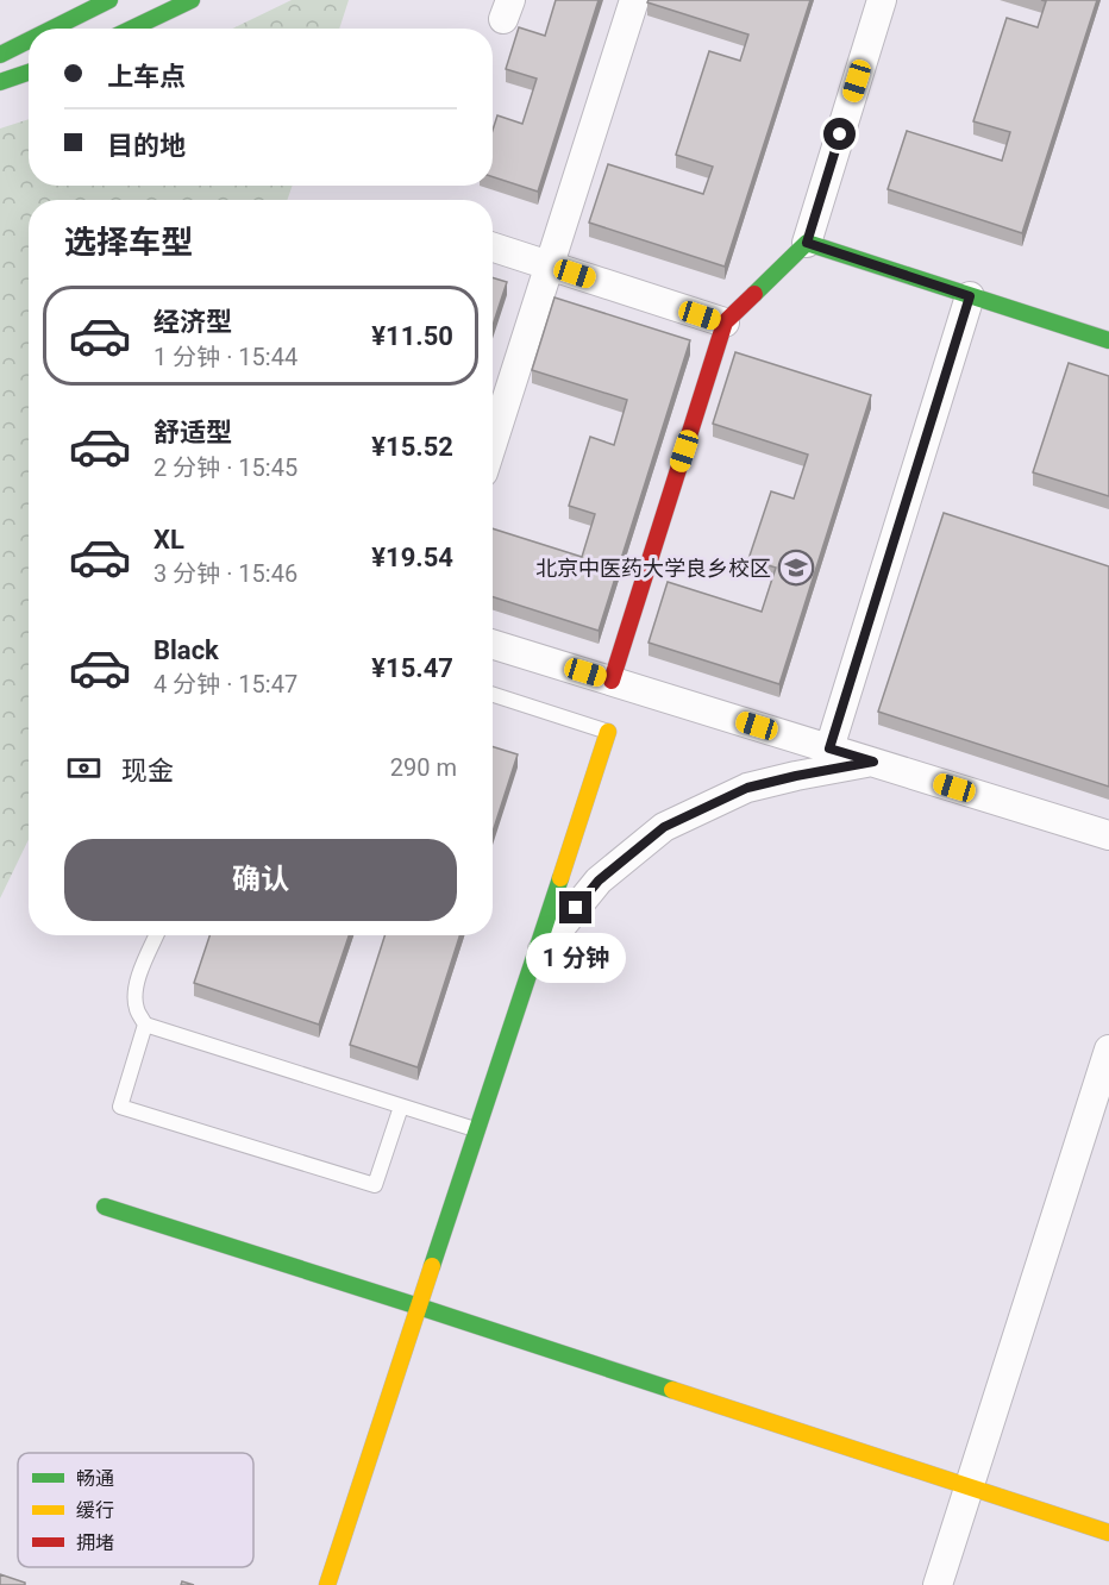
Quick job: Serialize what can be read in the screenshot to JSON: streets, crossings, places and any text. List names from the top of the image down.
{
  "places": {
    "school or university": ["北京中医药大学良乡校区"]
  },
  "legend": ["畅通", "缓行", "拥堵"],
  "page": {
    "banner": ["上车点", "目的地"],
    "heading": "选择车型",
    "list": [
      {
        "name": "经济型",
        "note": "1 分钟 · 15:44",
        "value": "¥11.50"
      },
      {
        "name": "舒适型",
        "note": "2 分钟 · 15:45",
        "value": "¥15.52"
      },
      {
        "name": "XL",
        "note": "3 分钟 · 15:46",
        "value": "¥19.54"
      },
      {
        "name": "Black",
        "note": "4 分钟 · 15:47",
        "value": "¥15.47"
      }
    ],
    "pay": ["现金", "290 m"],
    "buttons": "确认",
    "bubble": "1 分钟"
  }
}
